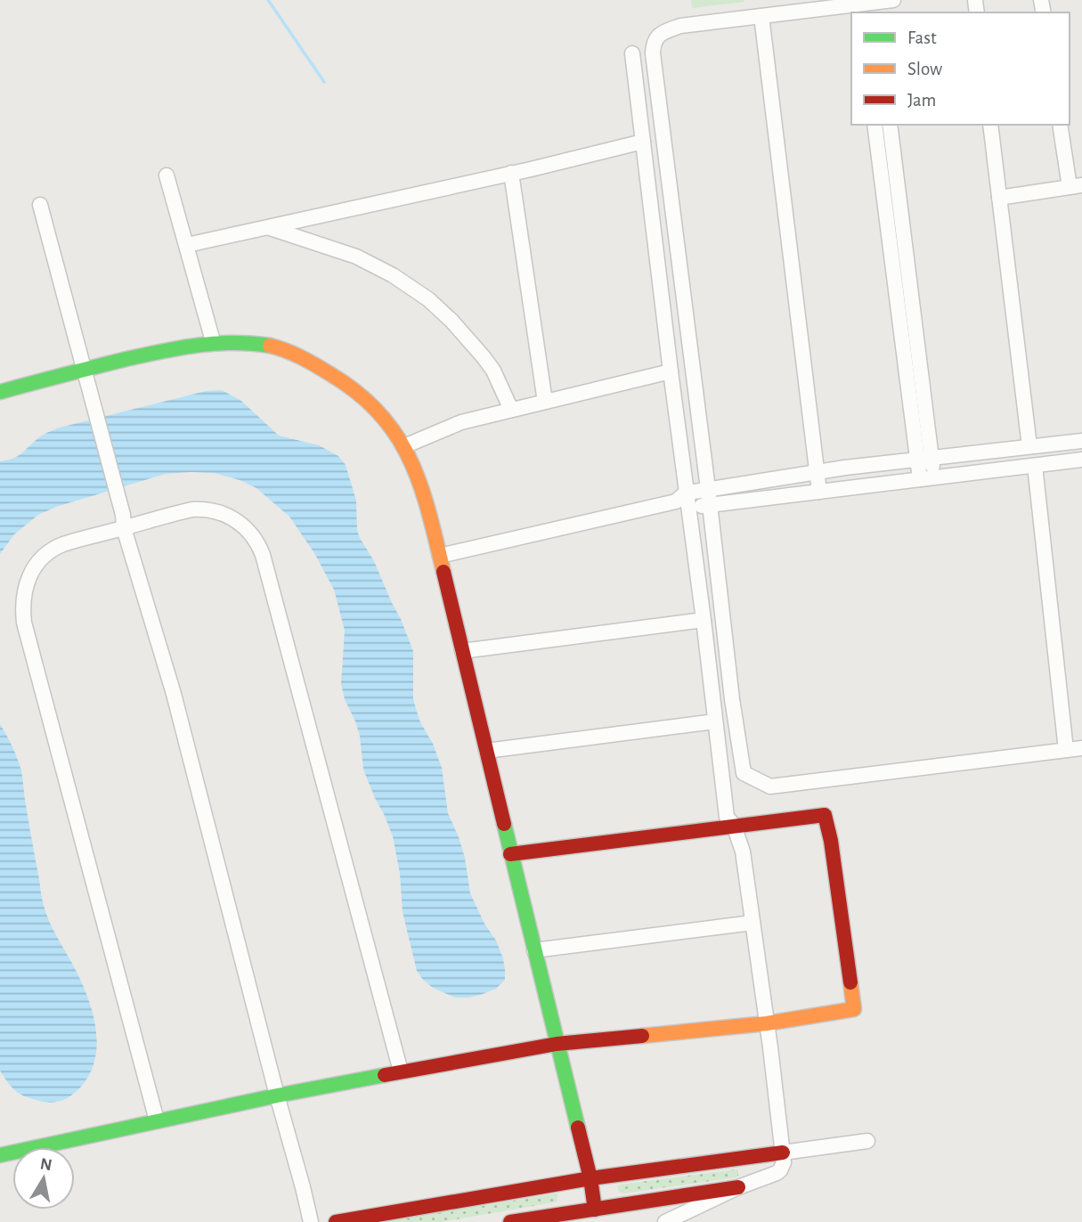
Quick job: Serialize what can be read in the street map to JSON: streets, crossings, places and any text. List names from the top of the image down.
{
  "legend": ["Fast", "Slow", "Jam"],
  "north": "top"
}
